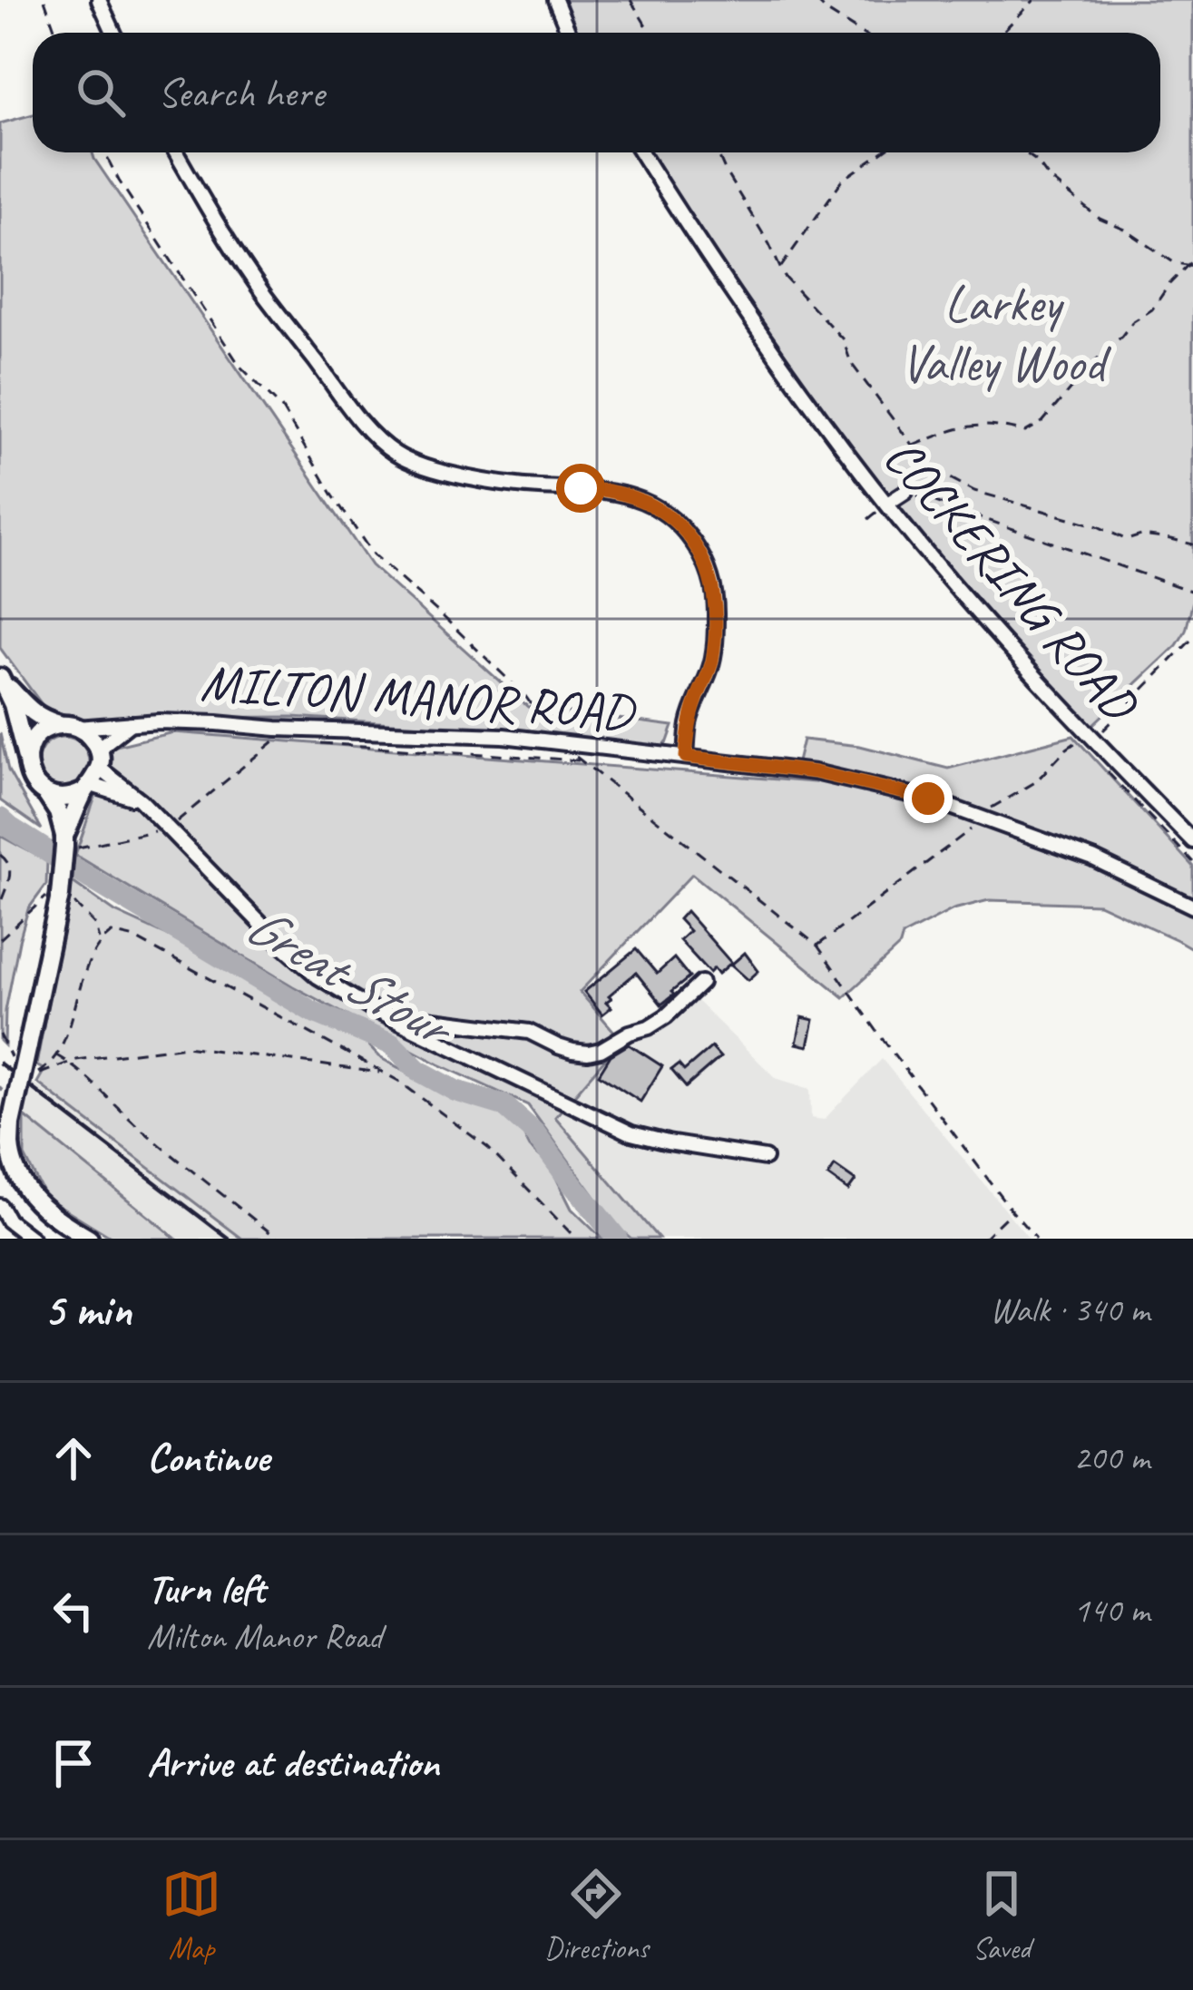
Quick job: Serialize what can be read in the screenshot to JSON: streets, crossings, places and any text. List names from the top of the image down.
{
  "streets": {
    "street": ["COCKERING ROAD", "MILTON MANOR ROAD"]
  },
  "water": ["Great Stour"],
  "parks": ["Larkey Valley Wood"],
  "page": {
    "search": "Search here",
    "heading": ["5 min", "Walk · 340 m"],
    "list": [
      ["Continue", "200 m"],
      ["Turn left", "Milton Manor Road", "140 m"],
      "Arrive at destination"
    ],
    "nav": ["Map", "Directions", "Saved"]
  }
}
